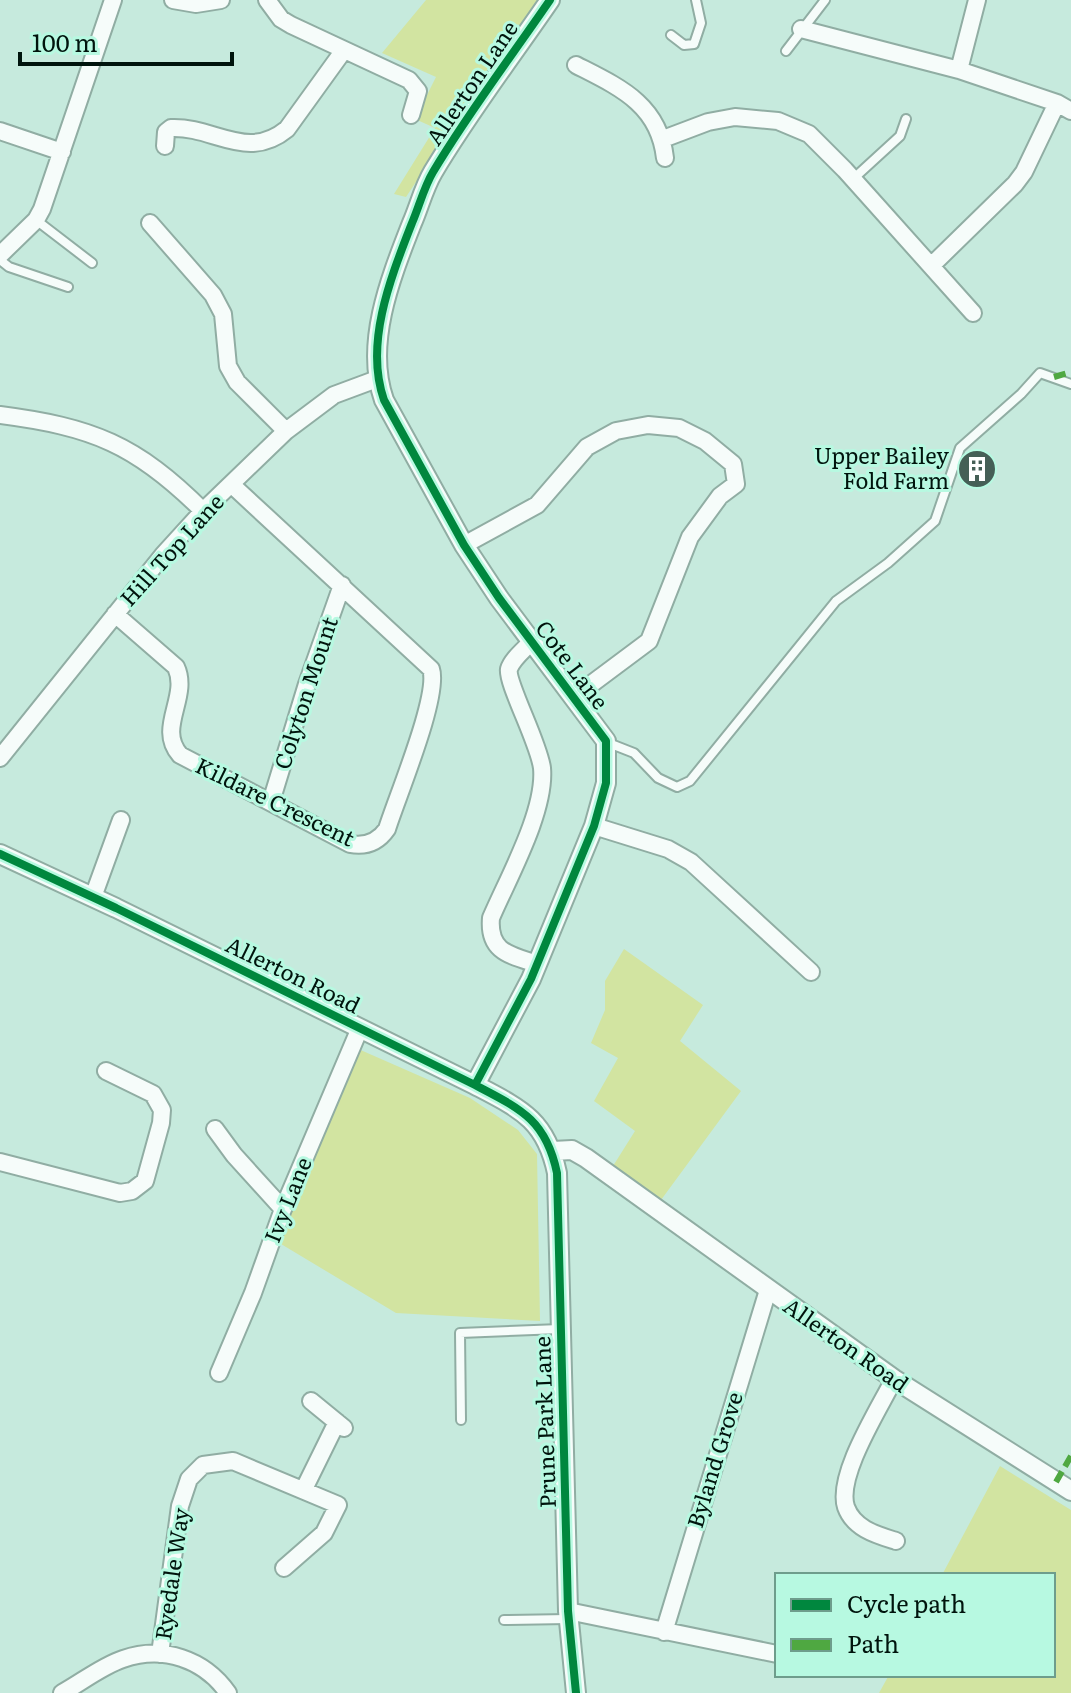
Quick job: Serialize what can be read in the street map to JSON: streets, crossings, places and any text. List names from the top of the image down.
{
  "streets": {
    "street": [
      "Allerton Lane",
      "Hill Top Lane",
      "Cote Lane",
      "Colyton Mount",
      "Kildare Crescent",
      "Allerton Road",
      "Ivy Lane",
      "Prune Park Lane",
      "Byland Grove",
      "Ryedale Way"
    ]
  },
  "crossings": [
    ["Allerton Lane", "Cote Lane"],
    ["Hill Top Lane", "Cote Lane"],
    ["Hill Top Lane", "Kildare Crescent"],
    ["Cote Lane", "Allerton Road"],
    ["Colyton Mount", "Kildare Crescent"],
    ["Allerton Road", "Ivy Lane"],
    ["Allerton Road", "Prune Park Lane"],
    ["Allerton Road", "Byland Grove"]
  ],
  "places": {
    "building": ["Upper Bailey Fold Farm"]
  },
  "legend": ["Cycle path", "Path"],
  "scale_bar": "100 m"
}
